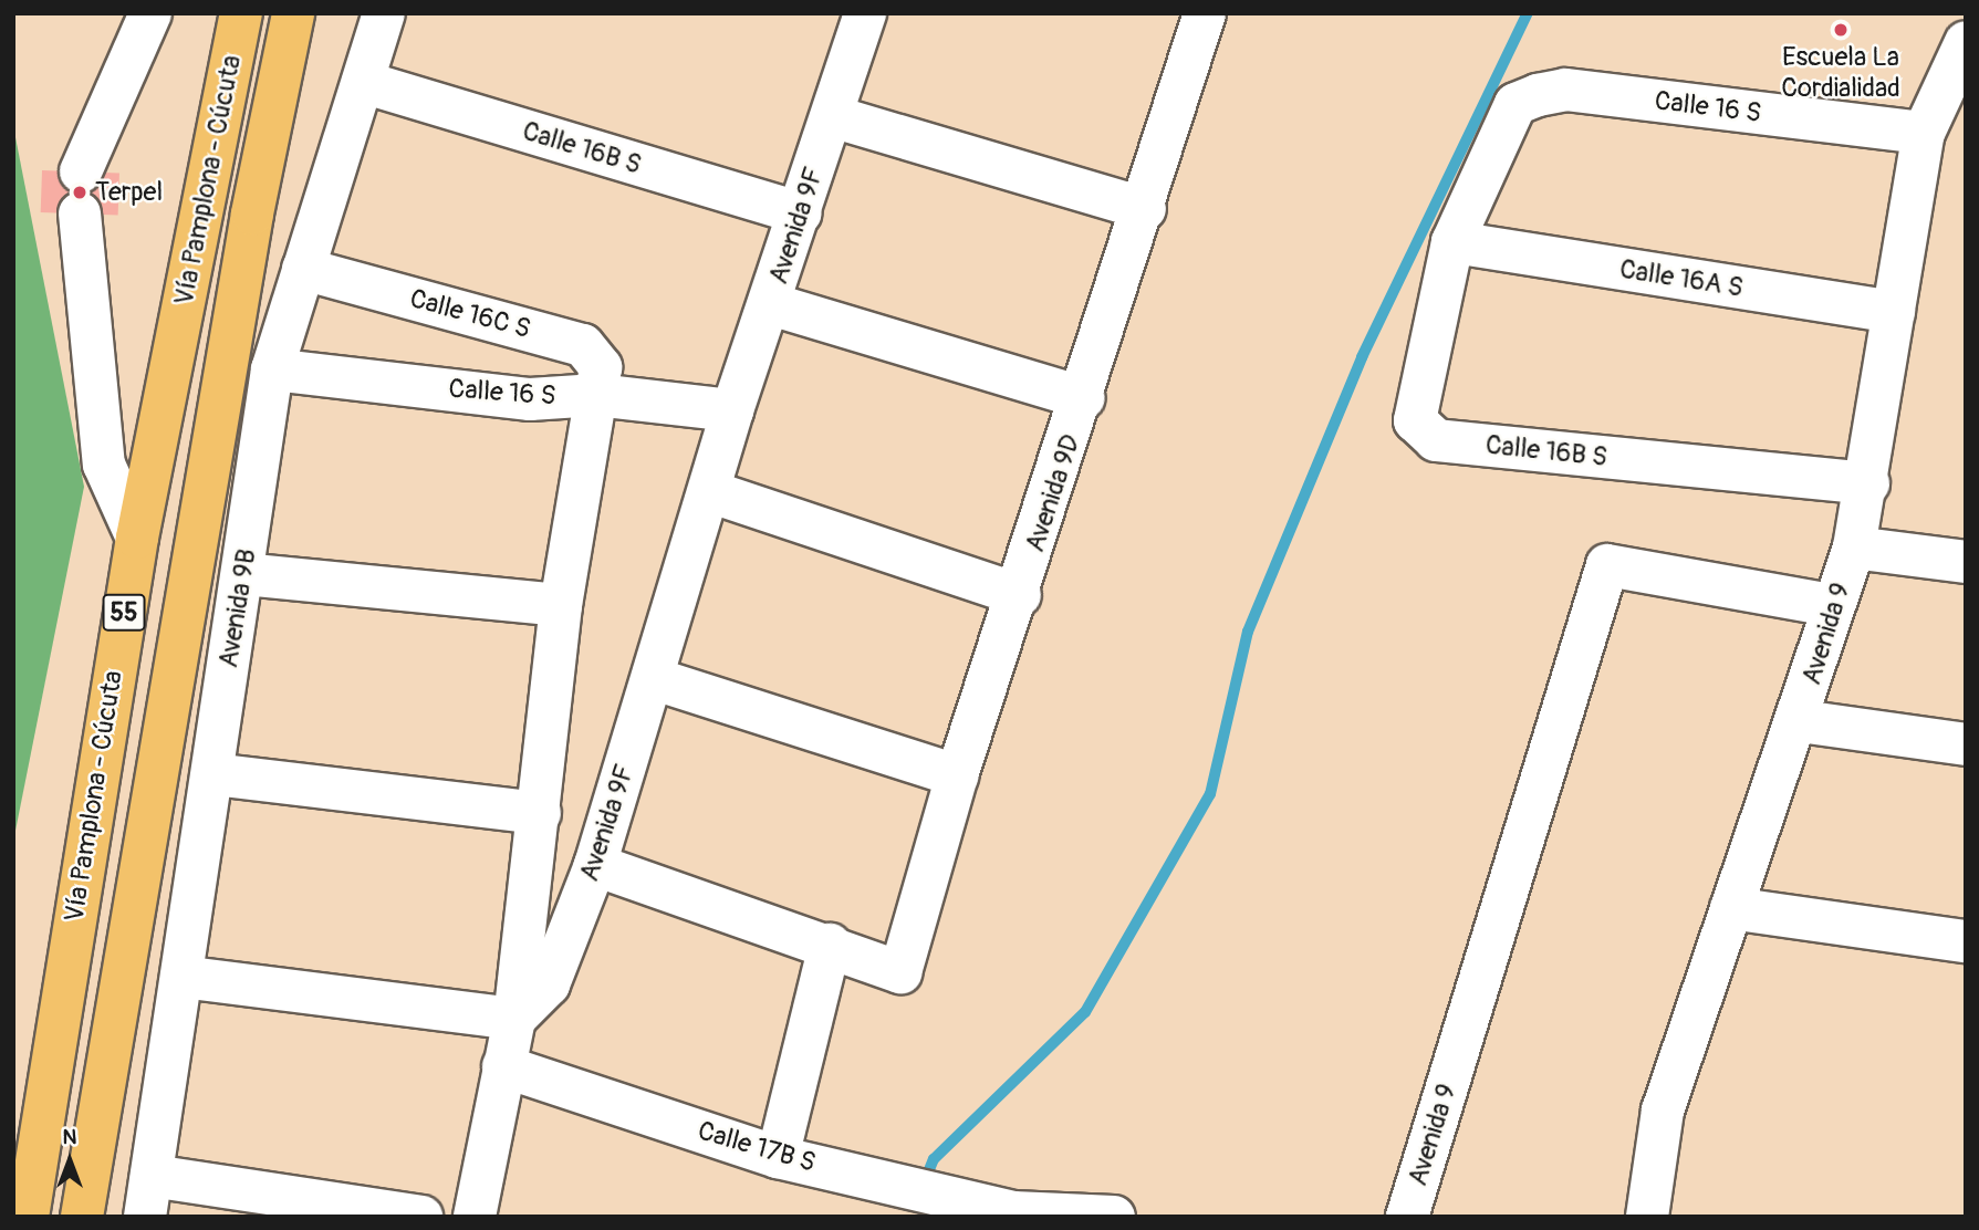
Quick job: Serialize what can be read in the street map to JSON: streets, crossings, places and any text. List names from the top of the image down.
{
  "streets": {
    "highway": ["Vía Pamplona - Cúcuta", "55"],
    "street": [
      "Calle 16 S",
      "Calle 16B S",
      "Avenida 9F",
      "Calle 16A S",
      "Calle 16C S",
      "Avenida 9D",
      "Avenida 9B",
      "Avenida 9",
      "Calle 17B S"
    ]
  },
  "crossings": [
    ["Calle 16 S", "Calle 16B S"],
    ["Calle 16 S", "Avenida 9F"],
    ["Calle 16 S", "Calle 16A S"],
    ["Calle 16 S", "Calle 16C S"],
    ["Calle 16 S", "Avenida 9B"],
    ["Calle 16 S", "Avenida 9"],
    ["Calle 16B S", "Avenida 9F"],
    ["Calle 16B S", "Calle 16A S"],
    ["Calle 16B S", "Avenida 9B"],
    ["Calle 16B S", "Avenida 9"],
    ["Calle 16A S", "Avenida 9"],
    ["Calle 16C S", "Avenida 9B"]
  ],
  "places": ["Escuela La Cordialidad", "Terpel"],
  "north": "top"
}
